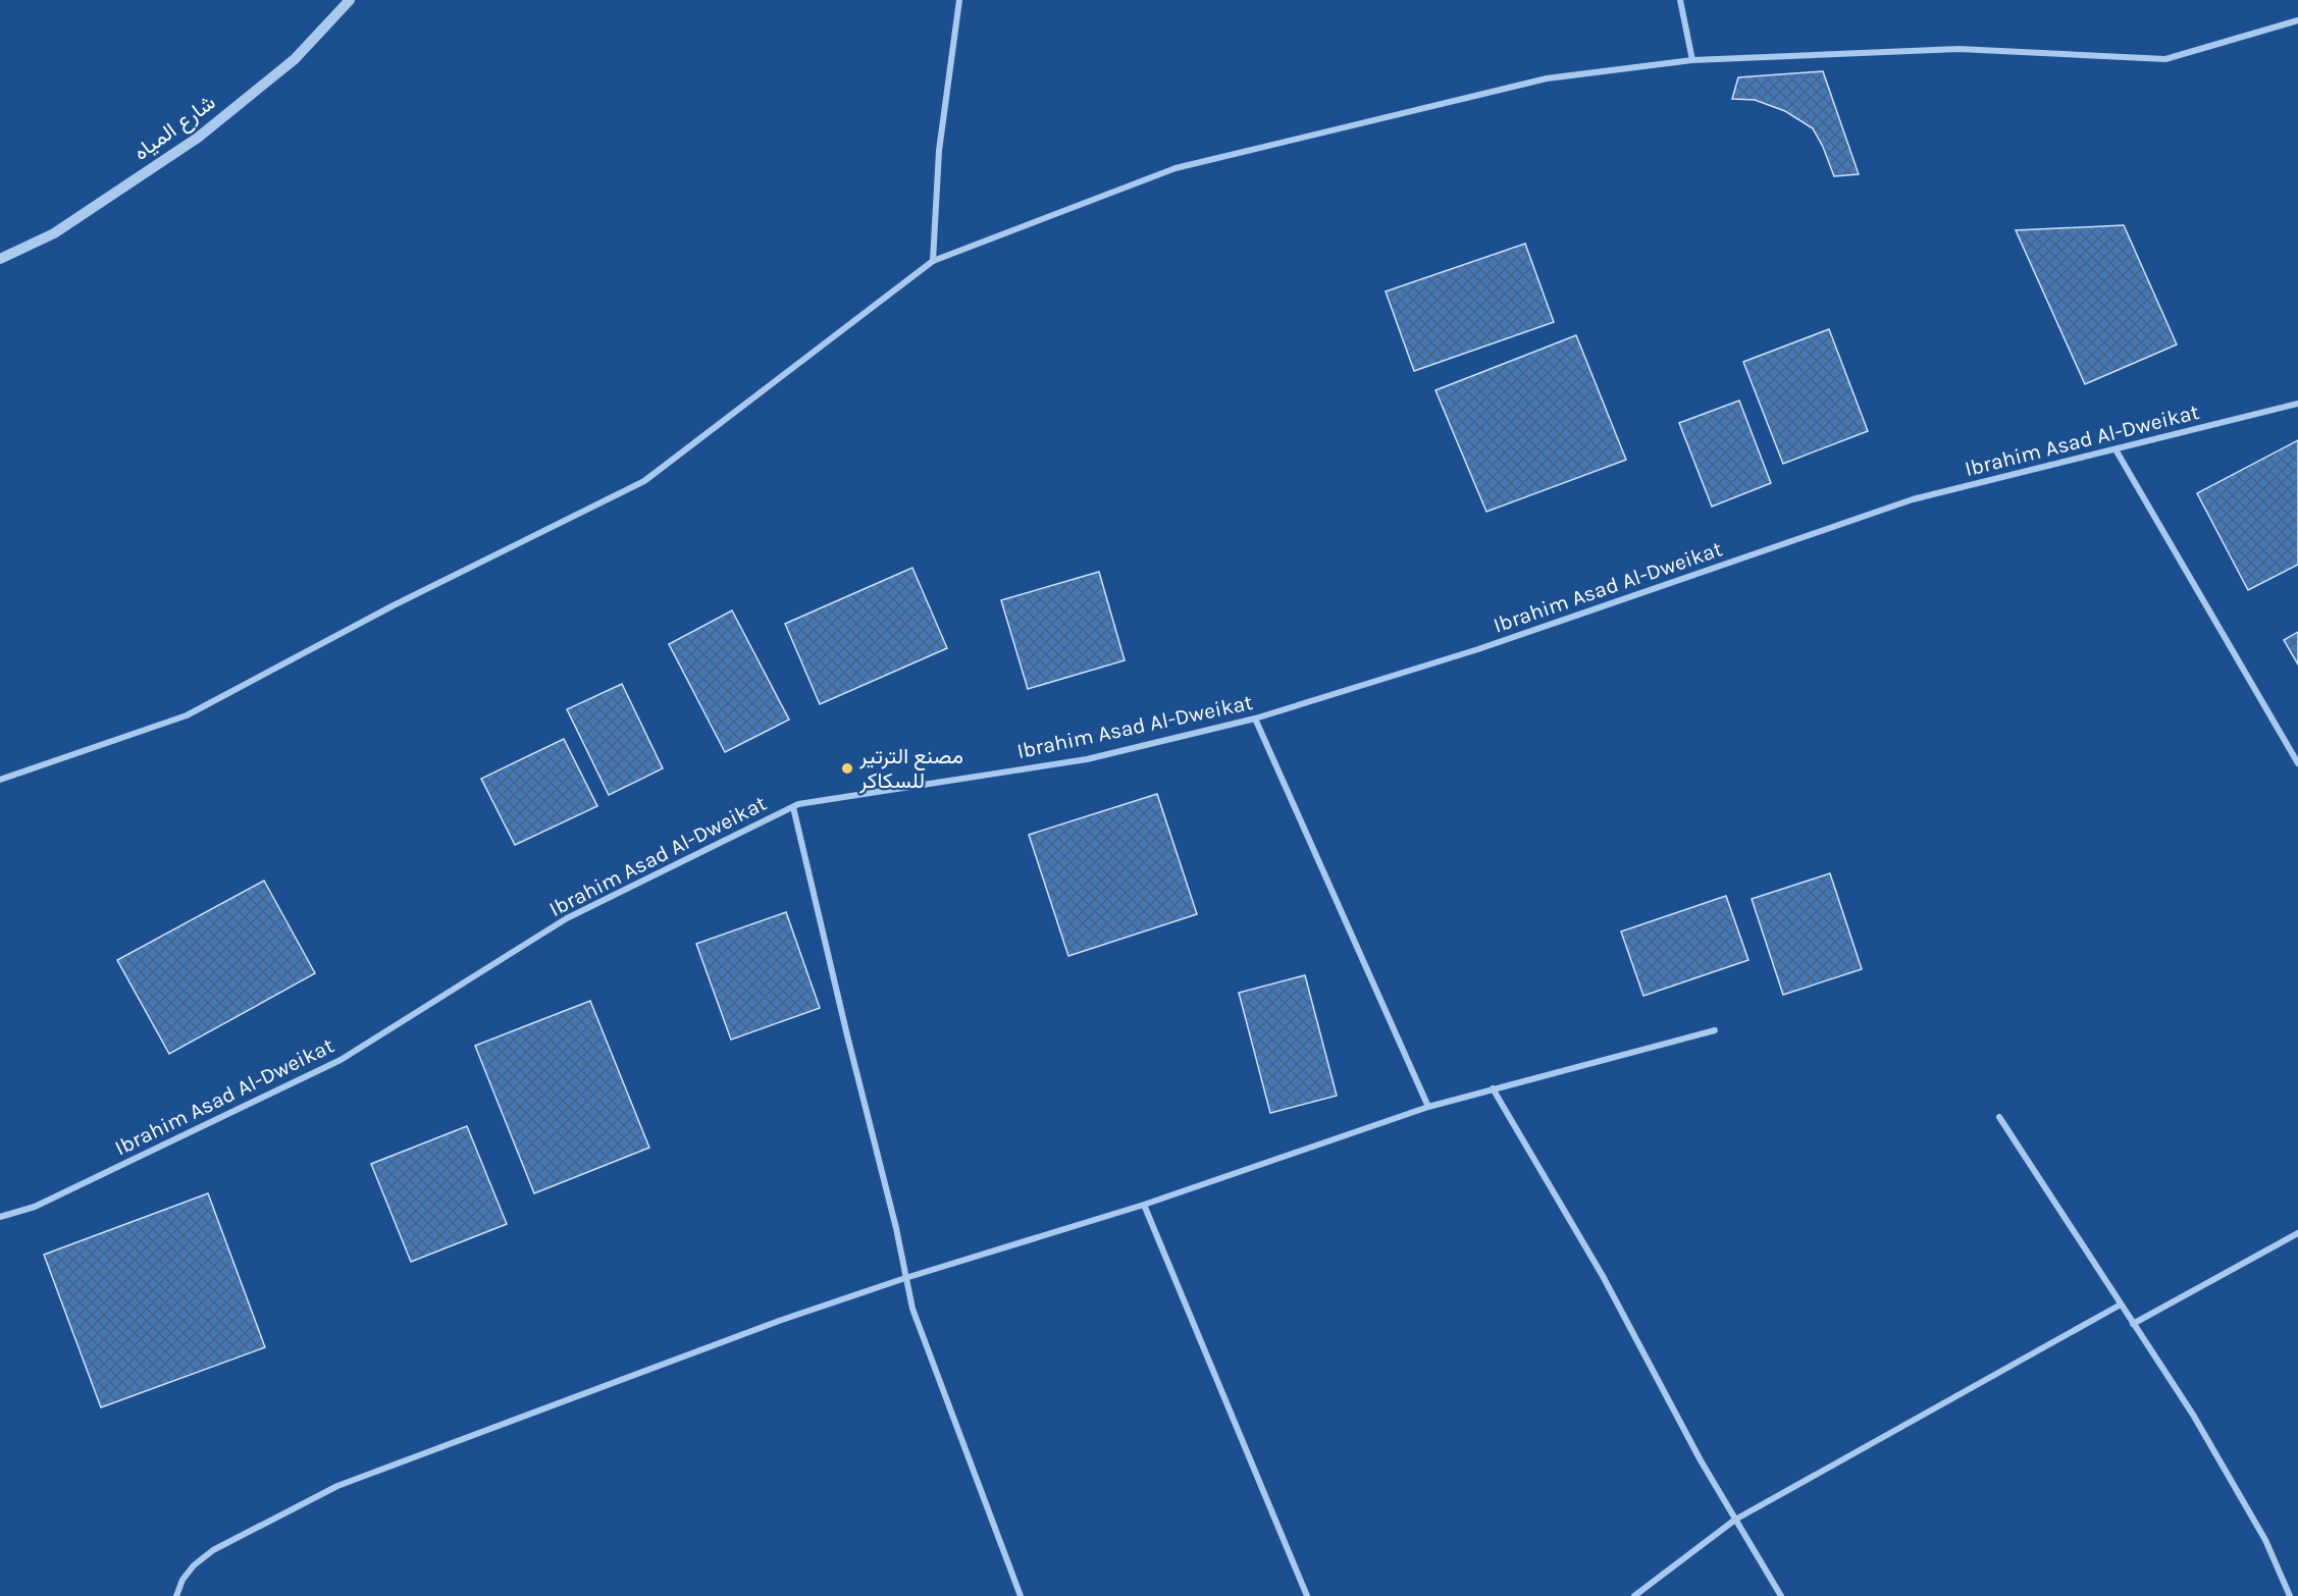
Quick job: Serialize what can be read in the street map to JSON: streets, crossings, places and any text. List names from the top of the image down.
{
  "streets": {
    "street": ["شارع المياه", "Ibrahim Asad Al-Dweikat"]
  },
  "places": ["مصنع الترتير للسكاكر"]
}
